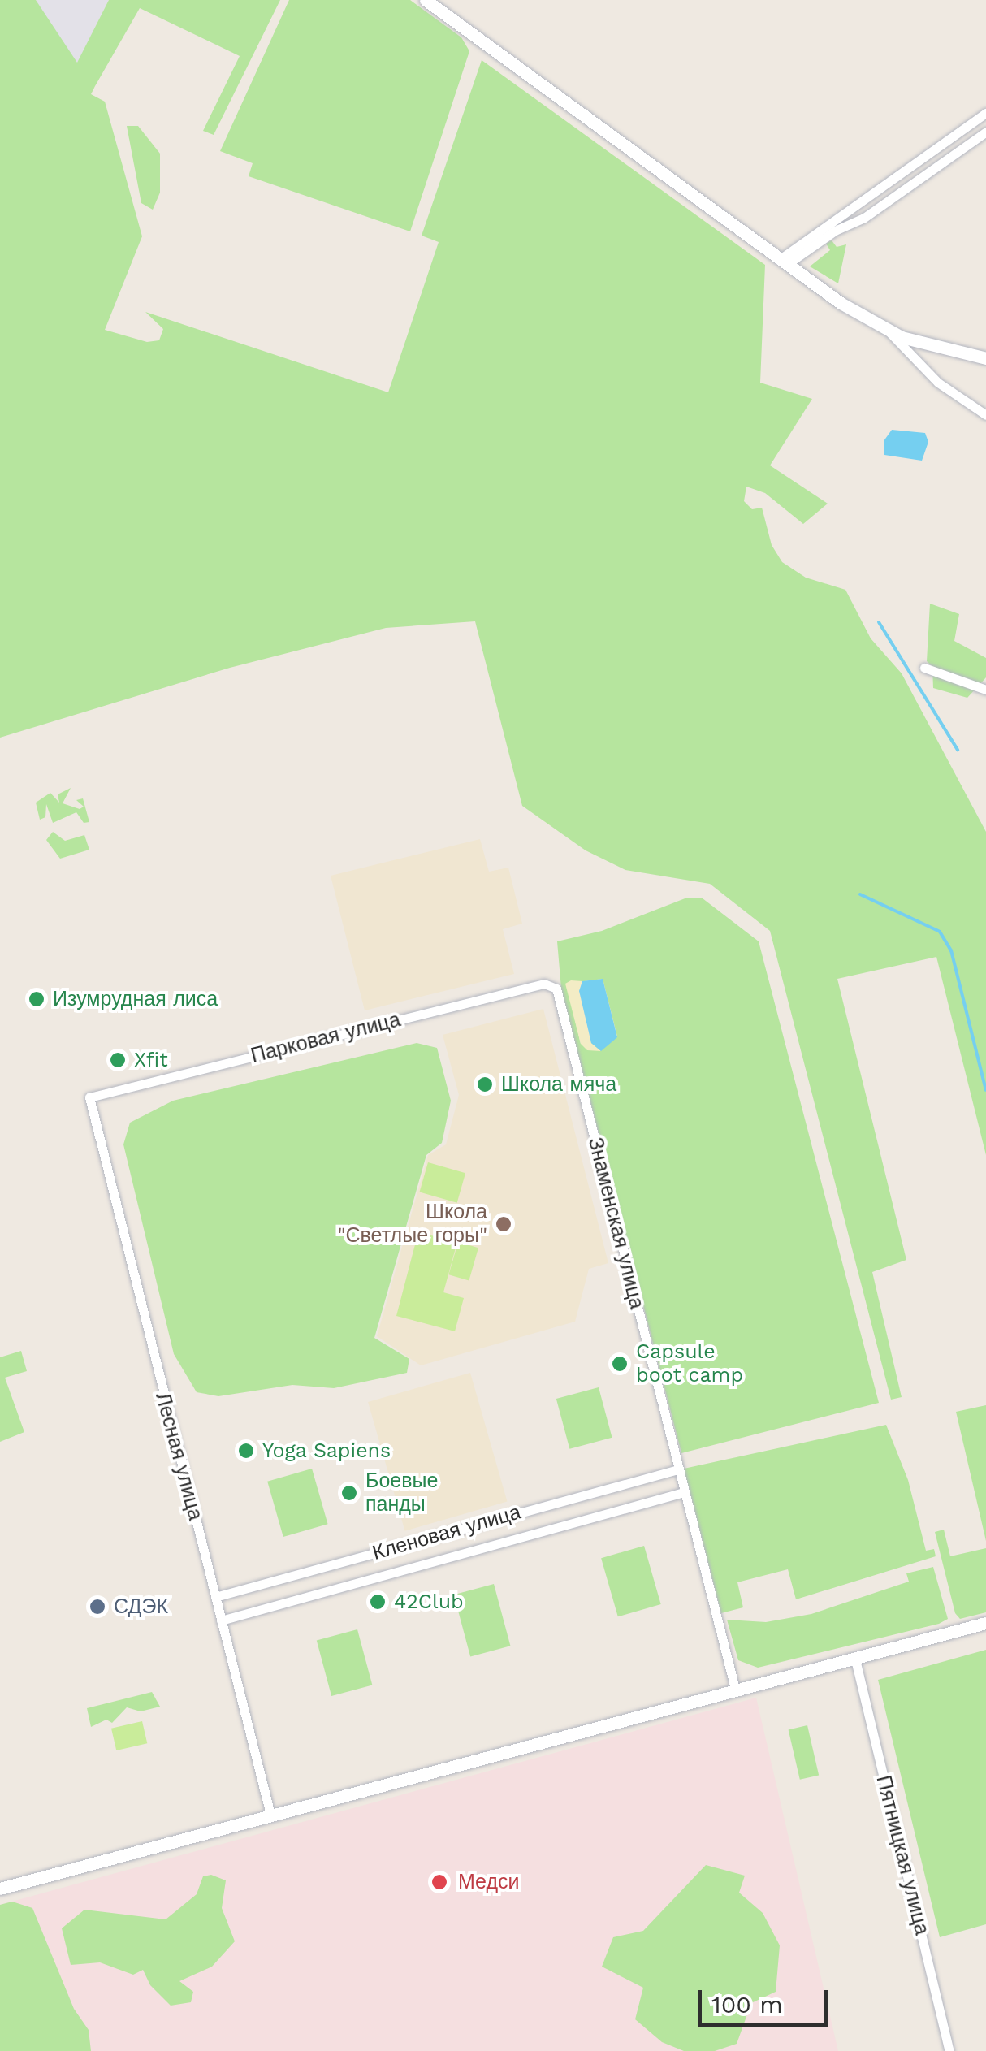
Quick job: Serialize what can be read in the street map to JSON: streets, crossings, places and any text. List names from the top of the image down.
{
  "streets": {
    "street": [
      "Парковая улица",
      "Знаменская улица",
      "Лесная улица",
      "Кленовая улица",
      "Пятницкая улица"
    ]
  },
  "crossings": [
    ["Парковая улица", "Знаменская улица"],
    ["Парковая улица", "Лесная улица"],
    ["Знаменская улица", "Кленовая улица"],
    ["Лесная улица", "Кленовая улица"]
  ],
  "places": [
    "Изумрудная лиса",
    "Xfit",
    "Школа мяча",
    "Школа \"Светлые горы\"",
    "Capsule boot camp",
    "Yoga Sapiens",
    "Боевые панды",
    "42Club",
    "СДЭК",
    "Медси"
  ],
  "scale_bar": "100 m"
}
